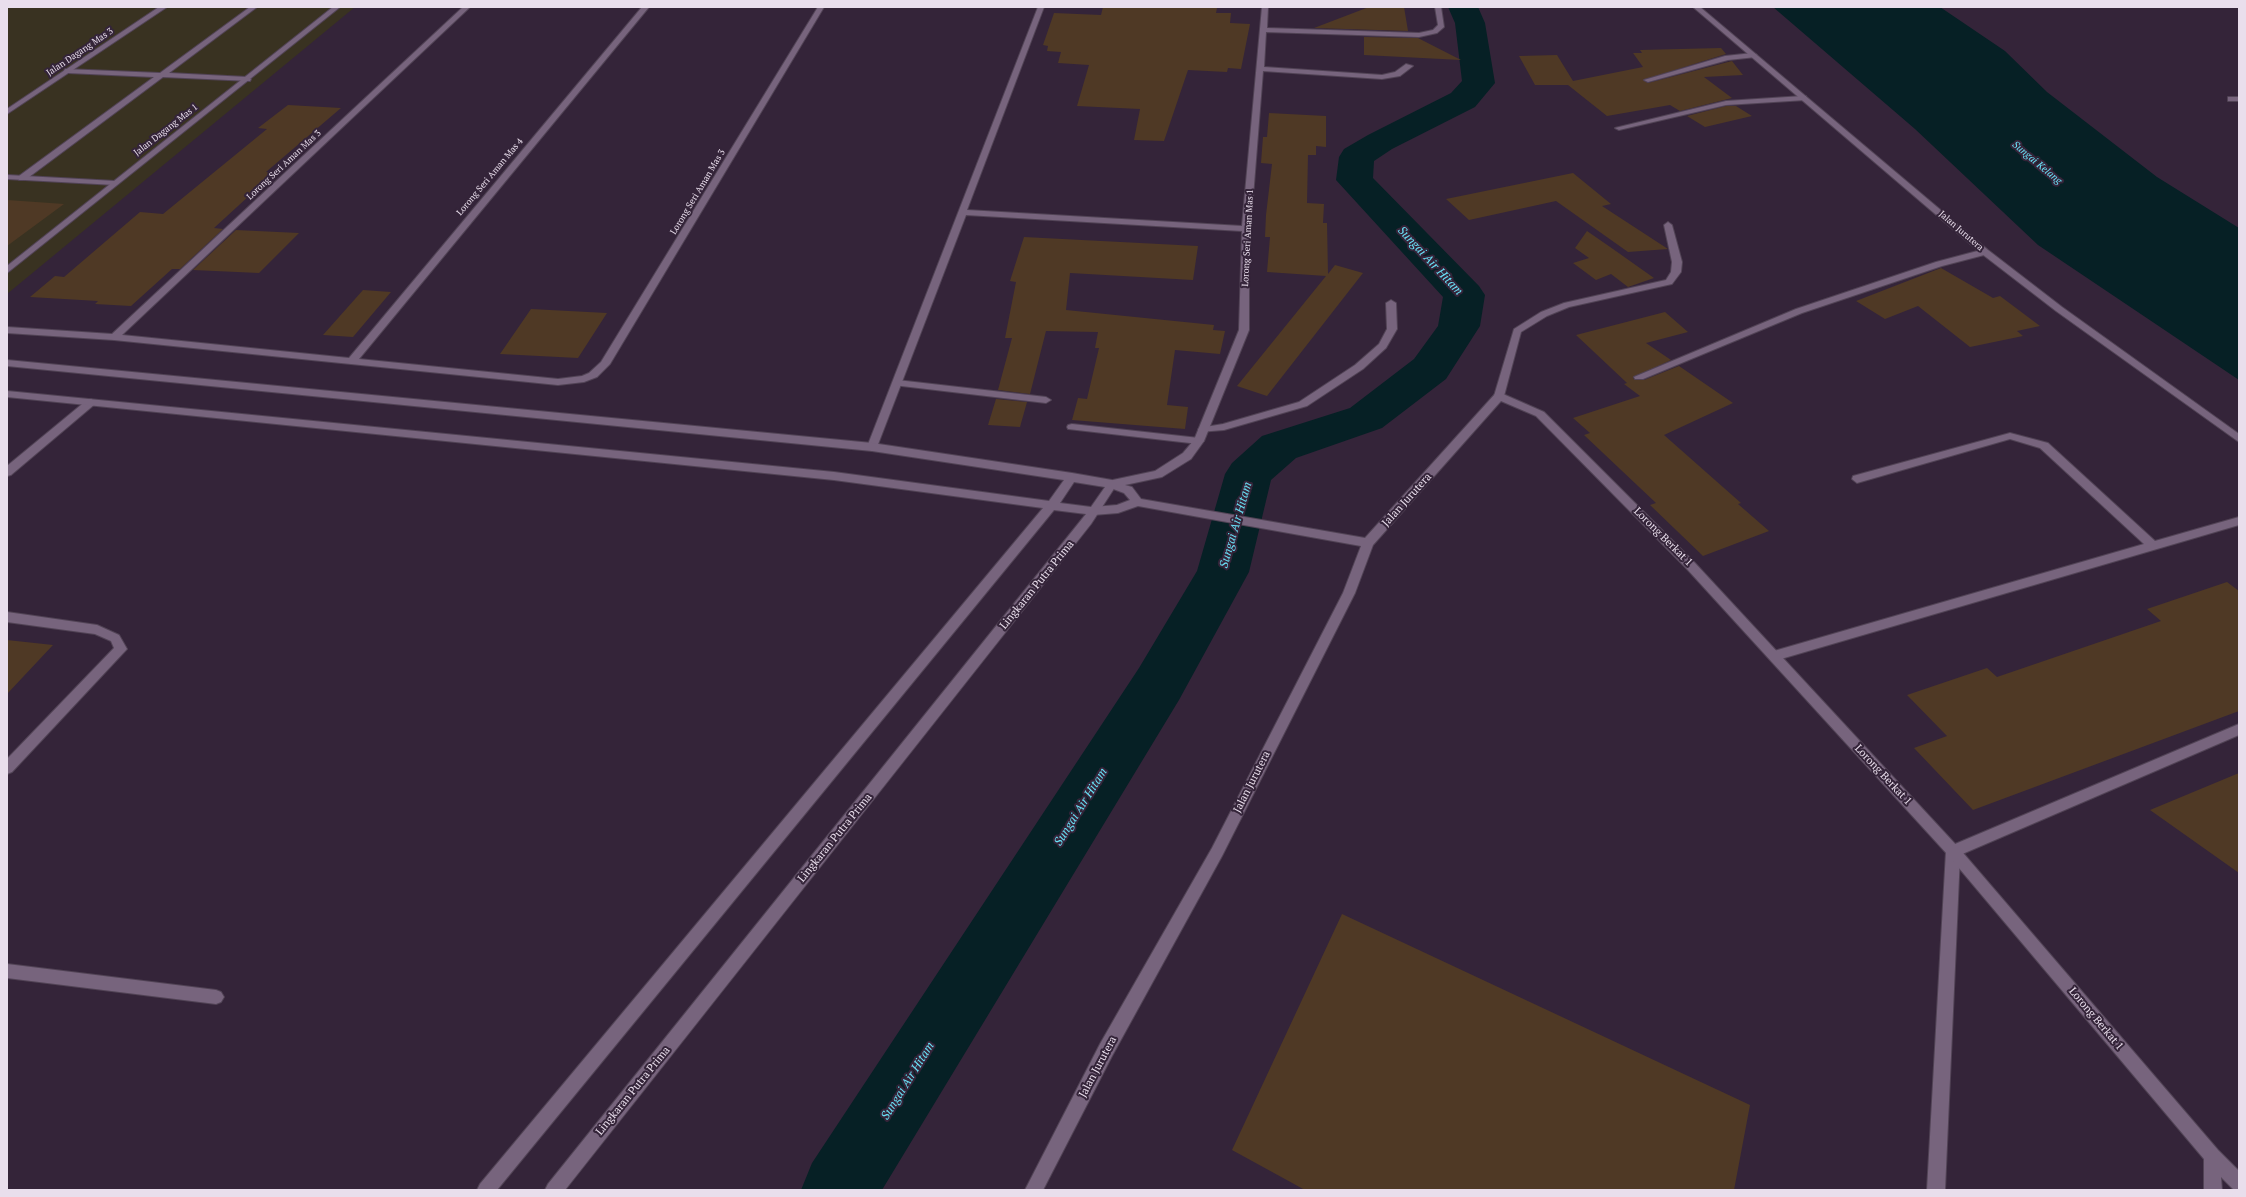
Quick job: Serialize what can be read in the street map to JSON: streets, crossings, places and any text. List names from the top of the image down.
{
  "streets": {
    "street": [
      "Jalan Dagang Mas 3",
      "Jalan Dagang Mas 1",
      "Lorong Seri Aman Mas 3",
      "Lorong Seri Aman Mas 4",
      "Jalan Jurutera",
      "Lorong Seri Aman Mas 1",
      "Lorong Berkat 1",
      "Lingkaran Putra Prima"
    ]
  },
  "crossings": [
    ["Lorong Seri Aman Mas 3", "Lorong Seri Aman Mas 4"],
    ["Jalan Jurutera", "Lorong Berkat 1"],
    ["Lorong Seri Aman Mas 1", "Lingkaran Putra Prima"]
  ],
  "water": ["Sungai Kelang", "Sungai Air Hitam"]
}
